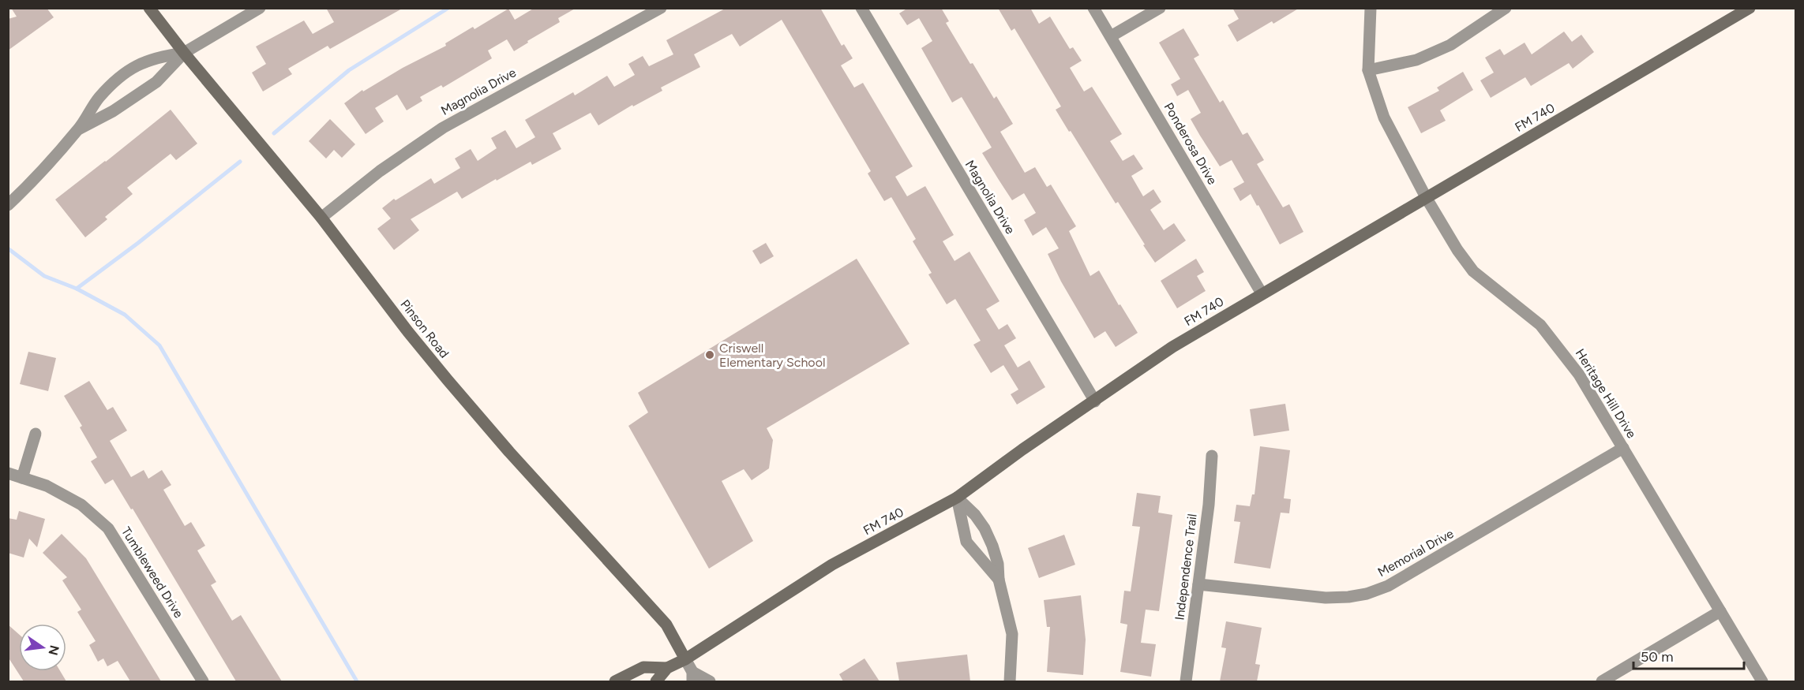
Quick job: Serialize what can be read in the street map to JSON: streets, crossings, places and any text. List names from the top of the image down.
{
  "streets": {
    "main road": ["FM 740", "Pinson Road"],
    "street": [
      "Magnolia Drive",
      "Ponderosa Drive",
      "Heritage Hill Drive",
      "Memorial Drive",
      "Independence Trail",
      "Tumbleweed Drive"
    ]
  },
  "crossings": [
    ["Magnolia Drive", "FM 740"],
    ["Magnolia Drive", "Pinson Road"],
    ["FM 740", "Ponderosa Drive"],
    ["FM 740", "Pinson Road"],
    ["FM 740", "Heritage Hill Drive"],
    ["Heritage Hill Drive", "Memorial Drive"],
    ["Memorial Drive", "Independence Trail"]
  ],
  "places": ["Criswell Elementary School"],
  "scale_bar": "50 m",
  "north": "right"
}
